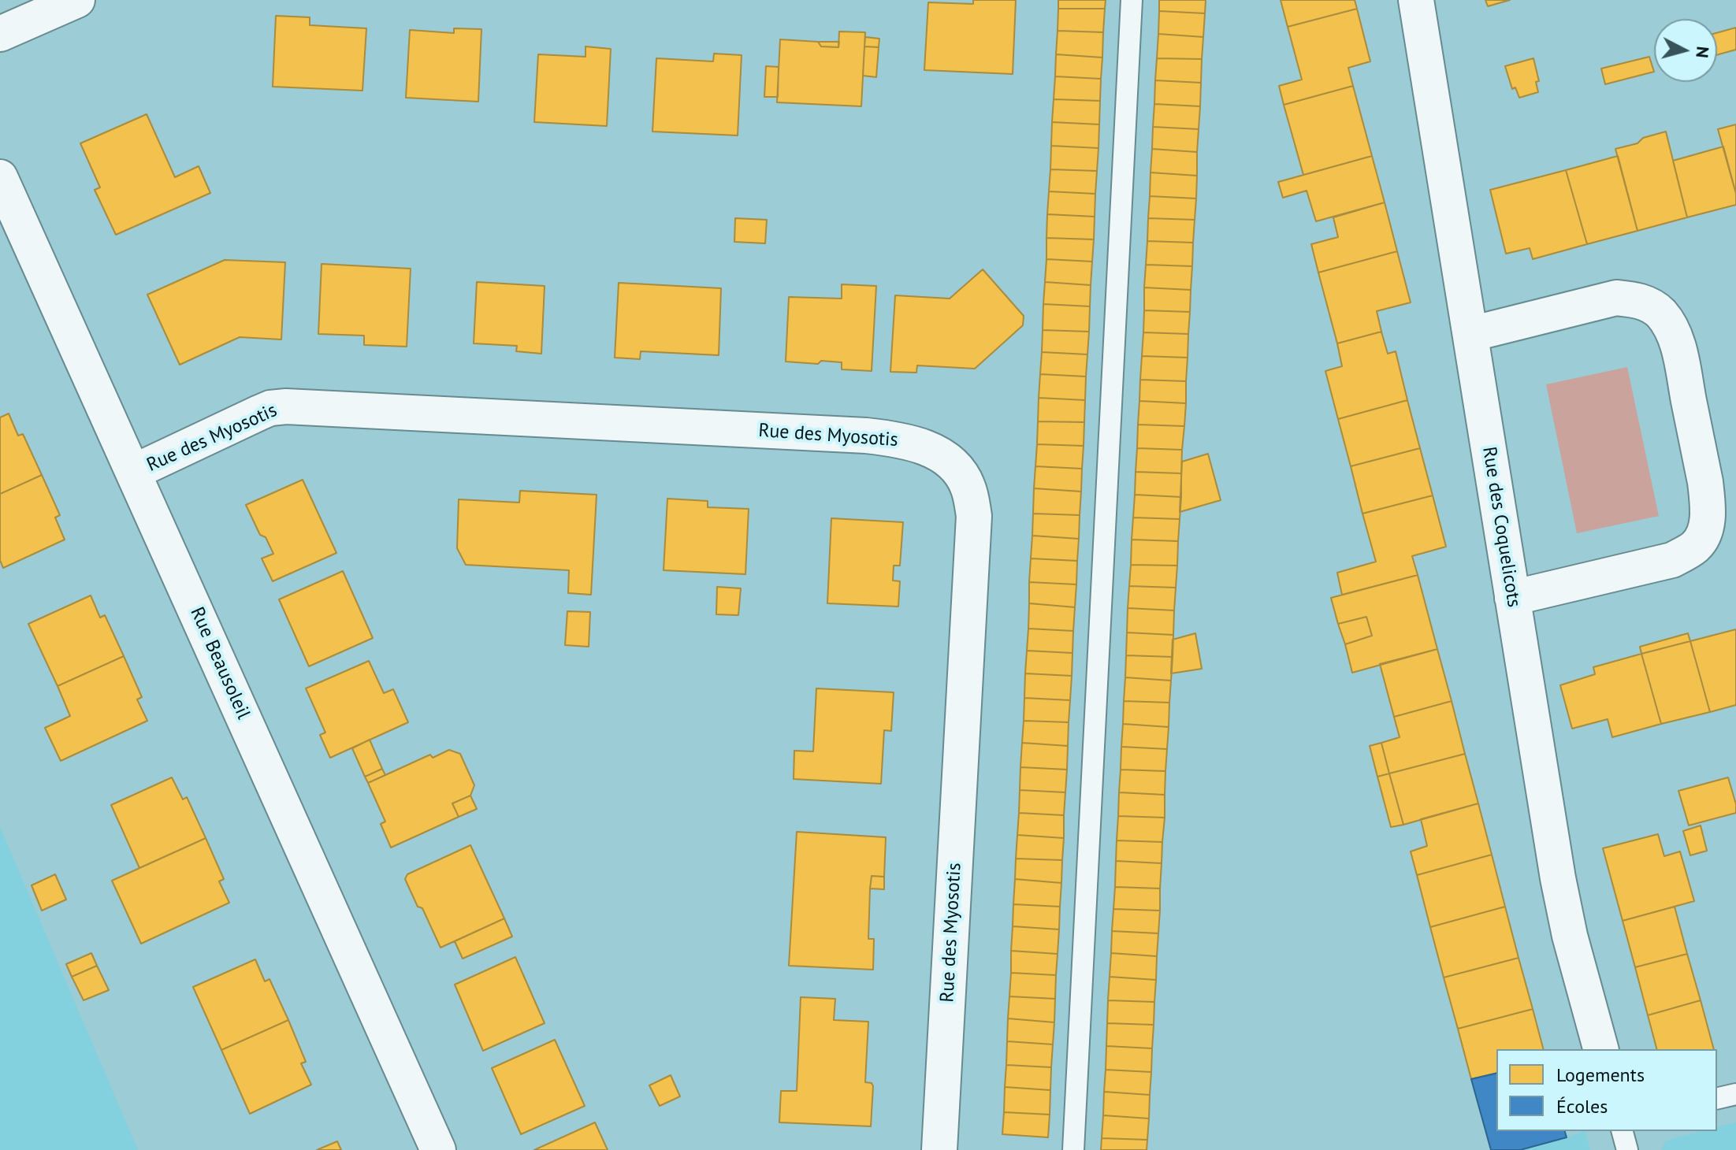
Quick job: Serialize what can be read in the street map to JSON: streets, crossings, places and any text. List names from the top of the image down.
{
  "streets": {
    "street": ["Rue des Myosotis", "Rue des Coquelicots", "Rue Beausoleil"]
  },
  "crossings": [
    ["Rue des Myosotis", "Rue Beausoleil"]
  ],
  "legend": ["Logements", "Écoles"],
  "north": "right"
}
